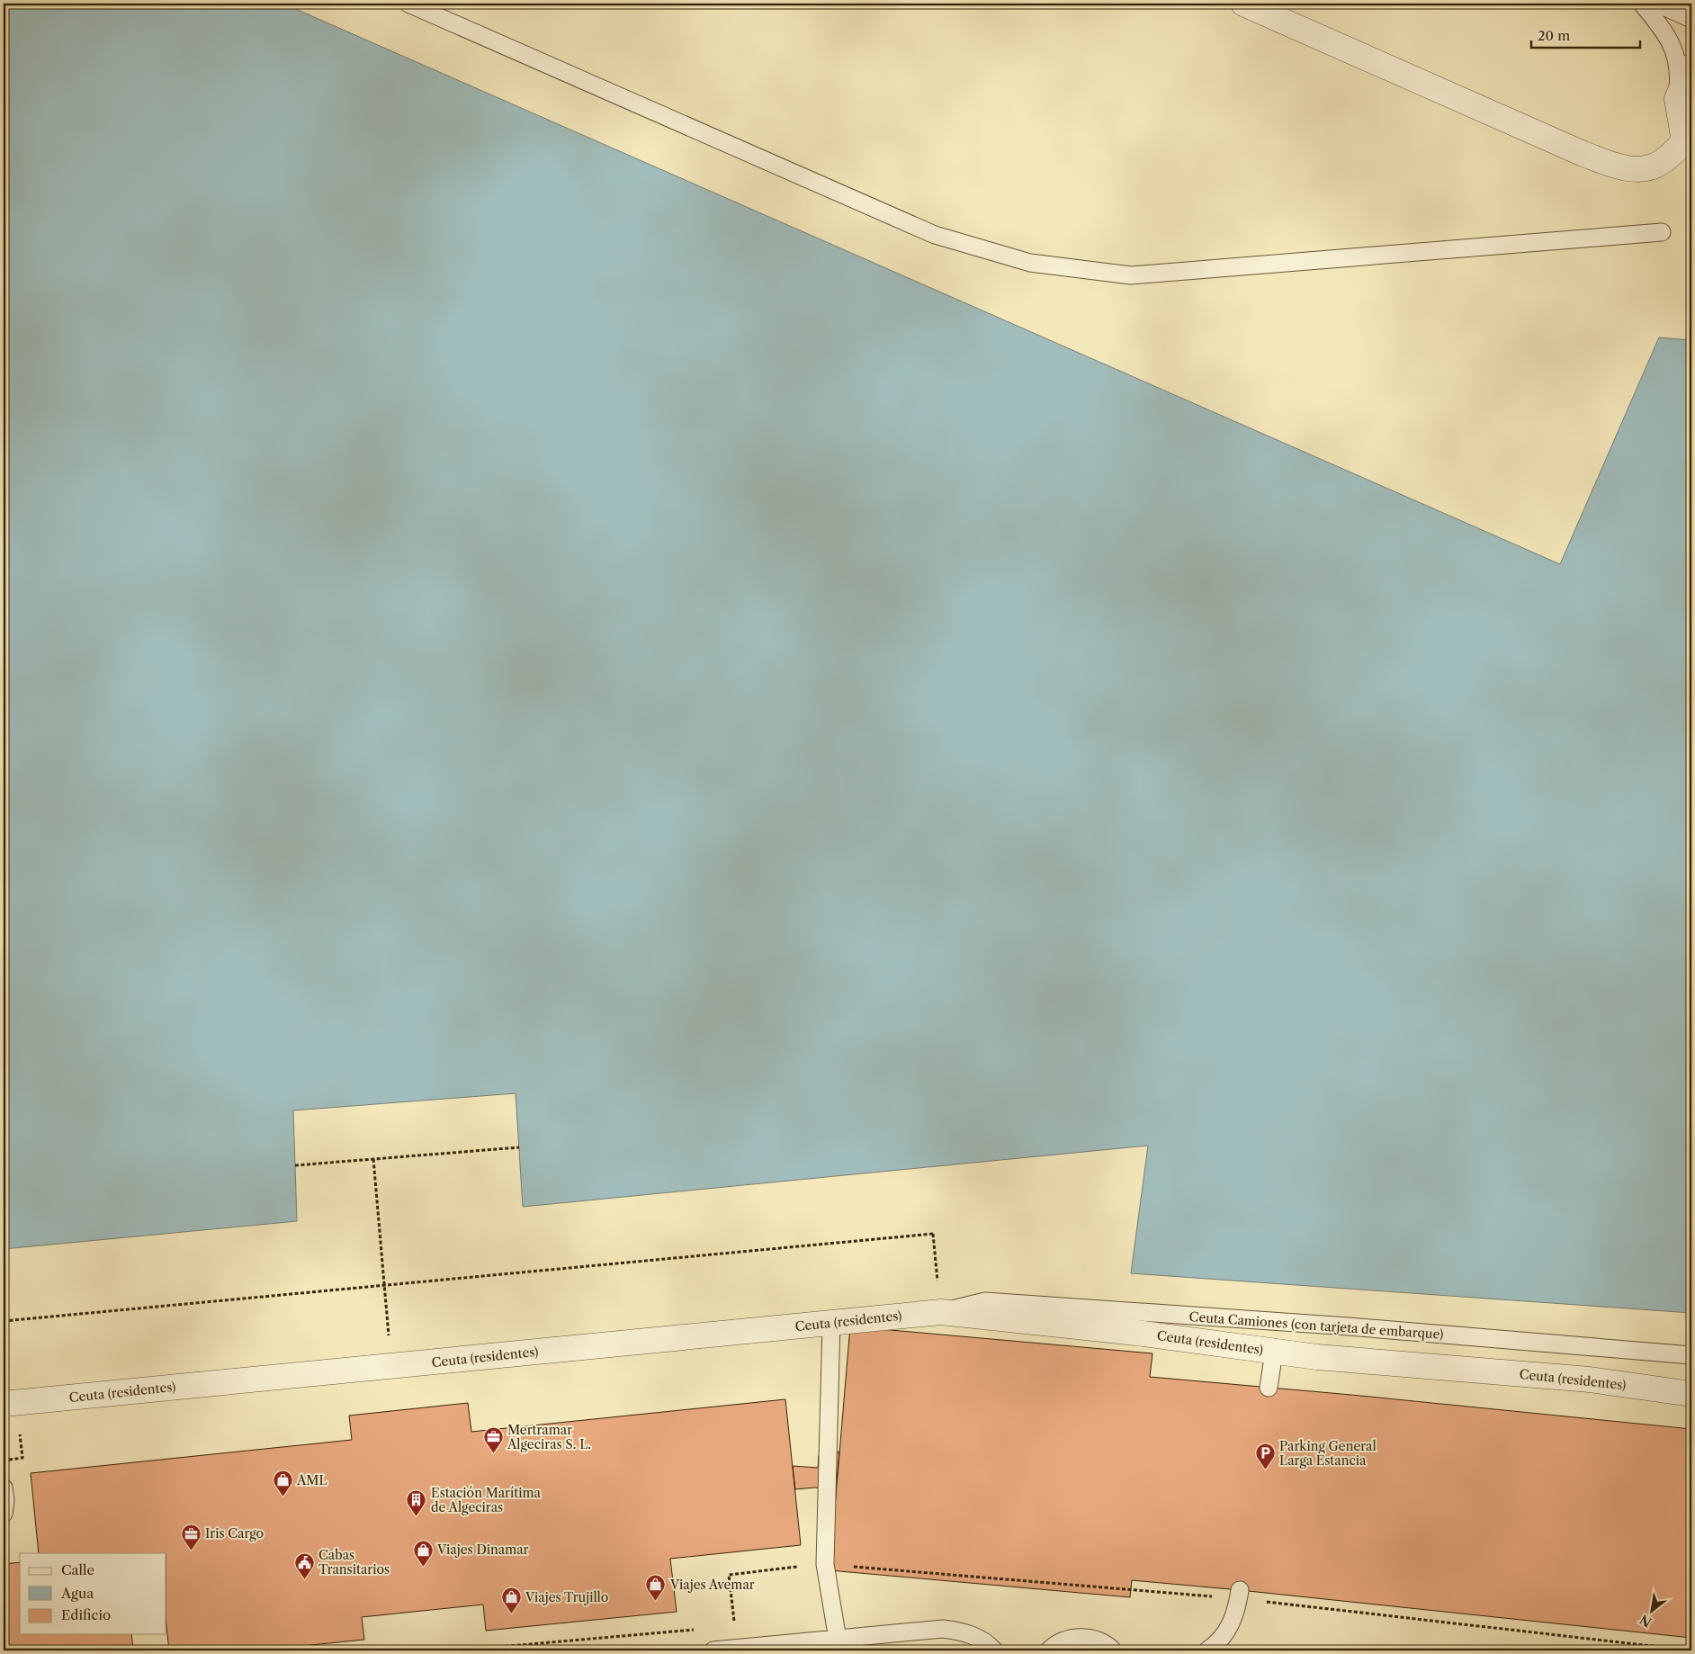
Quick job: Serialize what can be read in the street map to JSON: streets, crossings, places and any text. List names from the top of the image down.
{
  "streets": {
    "street": ["Ceuta (residentes)"],
    "lane": ["Ceuta Camiones (con tarjeta de embarque)"]
  },
  "crossings": [
    ["Ceuta (residentes)", "Ceuta Camiones (con tarjeta de embarque)"]
  ],
  "places": {
    "office": ["Mertramar Algeciras S. L.", "Iris Cargo"],
    "parking": ["Parking General Larga Estancia"],
    "shop": [
      "AML",
      "Viajes Dinamar",
      "Viajes Avemar",
      "Viajes Trujillo"
    ],
    "building": ["Estación Marítima de Algeciras"],
    "public building": ["Cabas Transitarios"]
  },
  "legend": ["Calle", "Agua", "Edificio"],
  "scale_bar": "20 m",
  "north": "bottom left"
}
